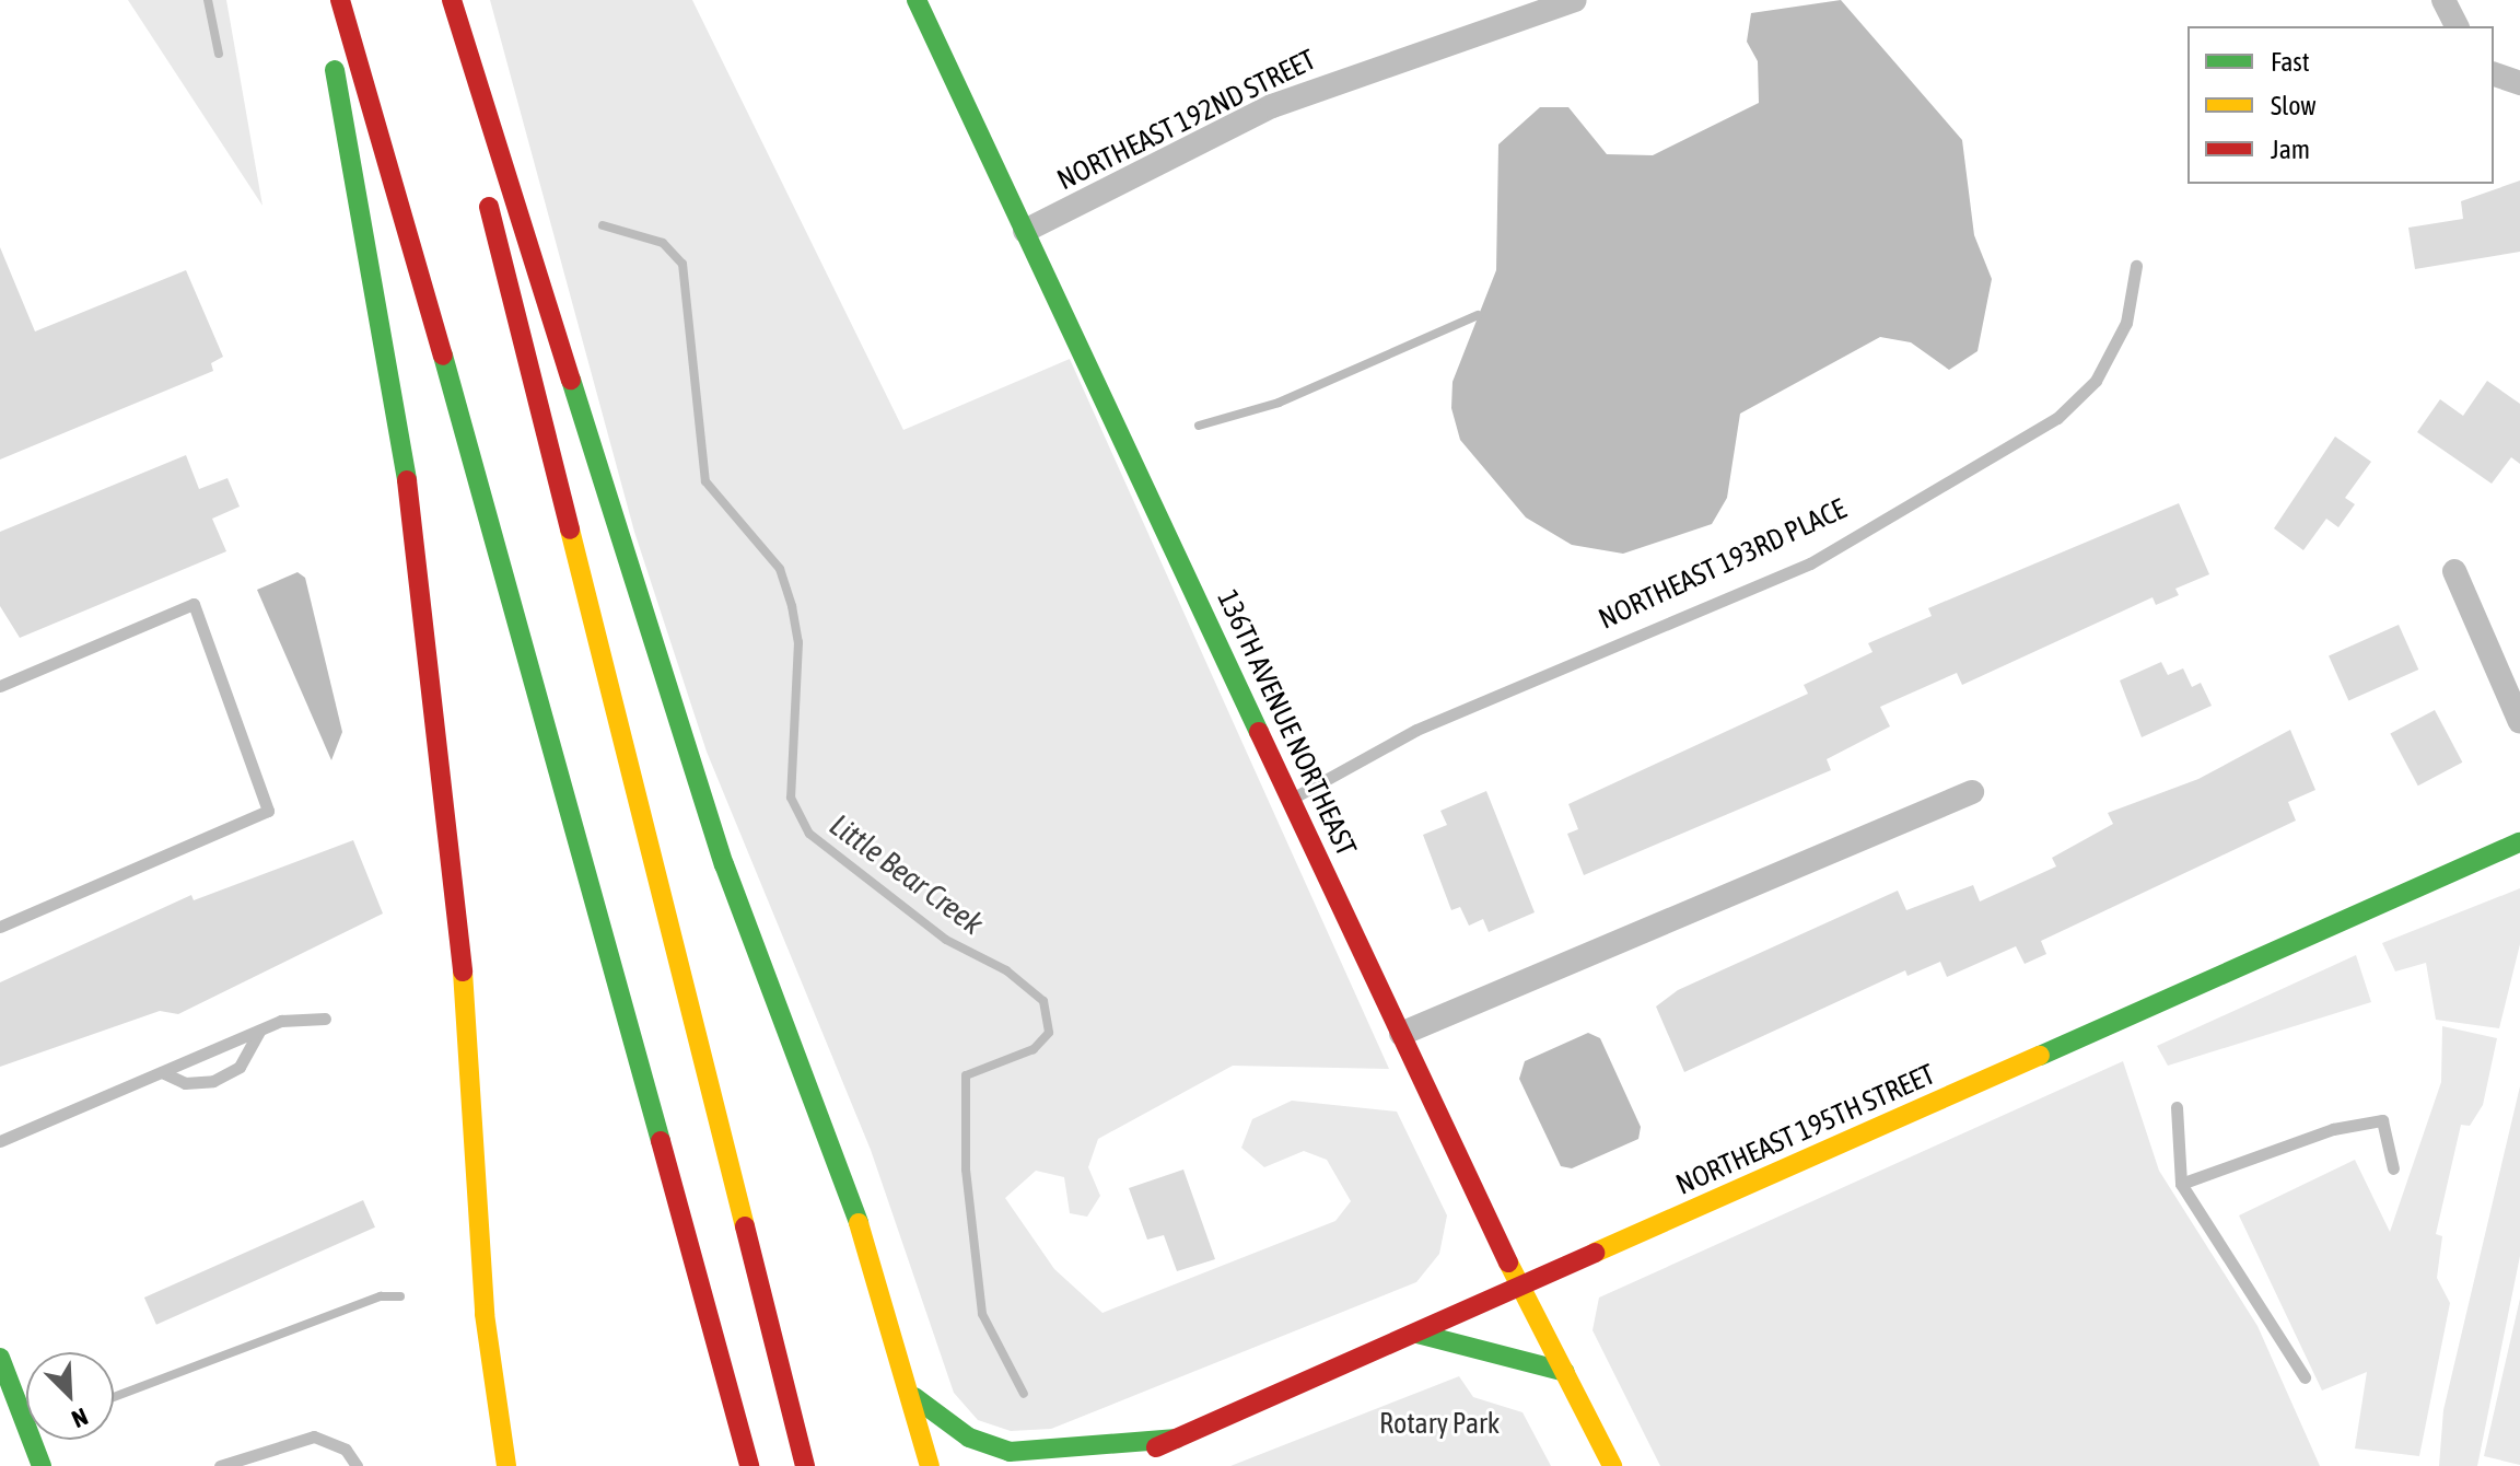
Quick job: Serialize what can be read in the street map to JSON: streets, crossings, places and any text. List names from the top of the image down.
{
  "streets": {
    "main road": ["136TH AVENUE NORTHEAST", "NORTHEAST 195TH STREET"],
    "street": ["NORTHEAST 192ND STREET"],
    "lane": ["NORTHEAST 193RD PLACE"]
  },
  "crossings": [
    ["NORTHEAST 192ND STREET", "136TH AVENUE NORTHEAST"],
    ["NORTHEAST 193RD PLACE", "136TH AVENUE NORTHEAST"],
    ["136TH AVENUE NORTHEAST", "NORTHEAST 195TH STREET"]
  ],
  "water": ["Little Bear Creek"],
  "parks": ["Rotary Park"],
  "legend": ["Fast", "Slow", "Jam"],
  "north": "bottom right"
}
